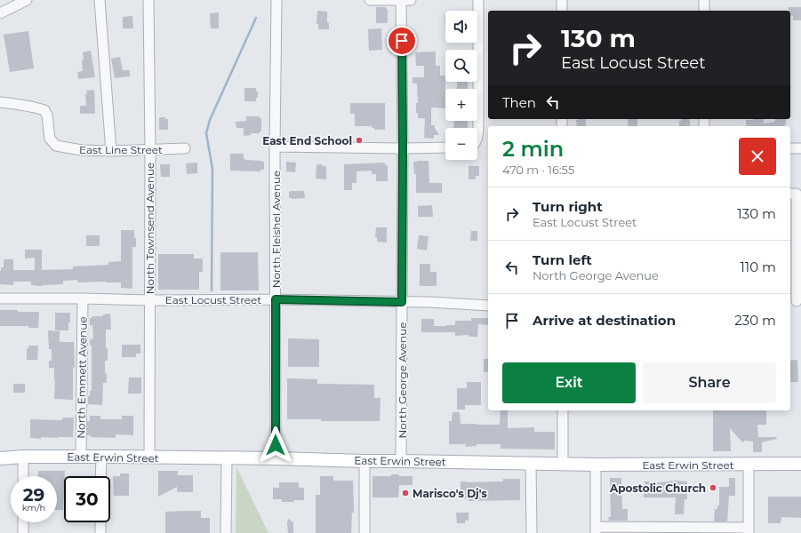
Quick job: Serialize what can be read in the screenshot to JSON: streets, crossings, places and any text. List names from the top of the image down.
{
  "streets": {
    "main road": ["East Erwin Street"],
    "street": [
      "East Line Street",
      "North Townsend Avenue",
      "North Fleishel Avenue",
      "East Locust Street",
      "North Emmett Avenue",
      "North George Avenue"
    ]
  },
  "crossings": [
    ["East Line Street", "North Townsend Avenue"],
    ["North Townsend Avenue", "East Locust Street"],
    ["North Townsend Avenue", "East Erwin Street"],
    ["North Fleishel Avenue", "East Locust Street"],
    ["North Fleishel Avenue", "East Erwin Street"],
    ["East Locust Street", "North Emmett Avenue"],
    ["East Locust Street", "North George Avenue"],
    ["North Emmett Avenue", "East Erwin Street"],
    ["North George Avenue", "East Erwin Street"]
  ],
  "places": ["East End School", "Apostolic Church", "Marisco's Dj's"],
  "page": {
    "map_buttons": ["+", "−"],
    "turn": ["130 m", "East Locust Street"],
    "then": "Then",
    "heading": ["2 min", "470 m · 16:55"],
    "list": [
      {
        "name": "Turn right",
        "note": "East Locust Street",
        "value": "130 m"
      },
      {
        "name": "Turn left",
        "note": "North George Avenue",
        "value": "110 m"
      },
      {
        "name": "Arrive at destination",
        "value": "230 m"
      }
    ],
    "buttons": ["Exit", "Share"],
    "speed": "29 km/h",
    "limit": "30"
  }
}
